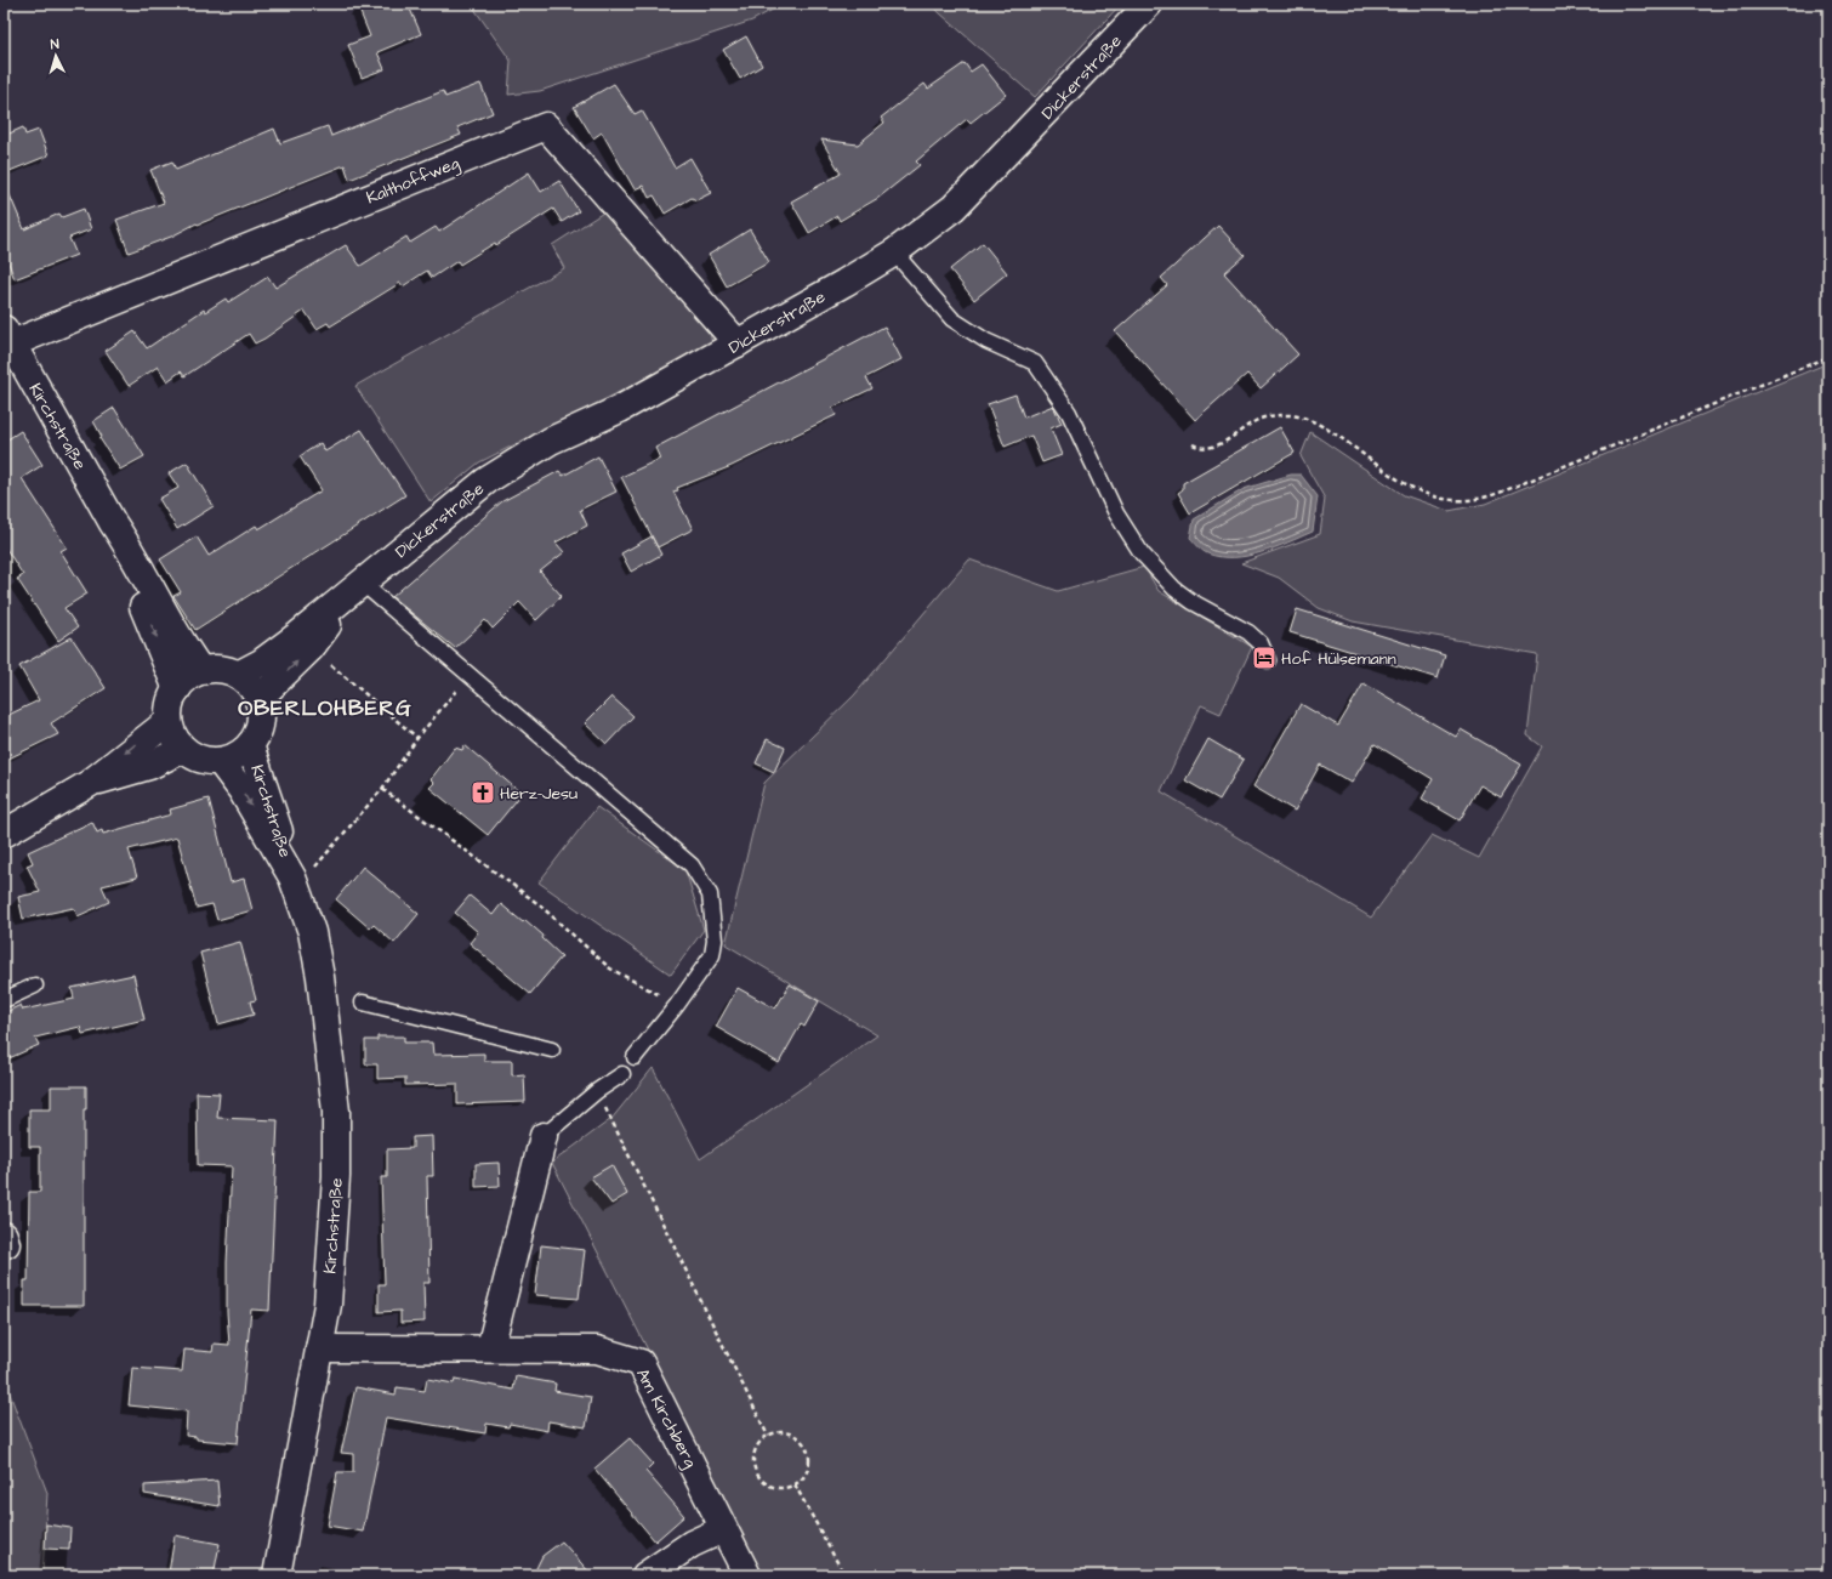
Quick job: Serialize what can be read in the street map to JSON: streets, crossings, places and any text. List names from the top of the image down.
{
  "streets": {
    "street": [
      "Dickerstraße",
      "Kalthoffweg",
      "Kirchstraße",
      "Am Kirchberg"
    ]
  },
  "crossings": [
    ["Dickerstraße", "Kalthoffweg"],
    ["Dickerstraße", "Kirchstraße"],
    ["Kalthoffweg", "Kirchstraße"],
    ["Kirchstraße", "Am Kirchberg"]
  ],
  "districts": ["OBERLOHBERG"],
  "places": {
    "hotel": ["Hof Hülsemann"],
    "church": ["Herz-Jesu"]
  },
  "north": "top"
}
